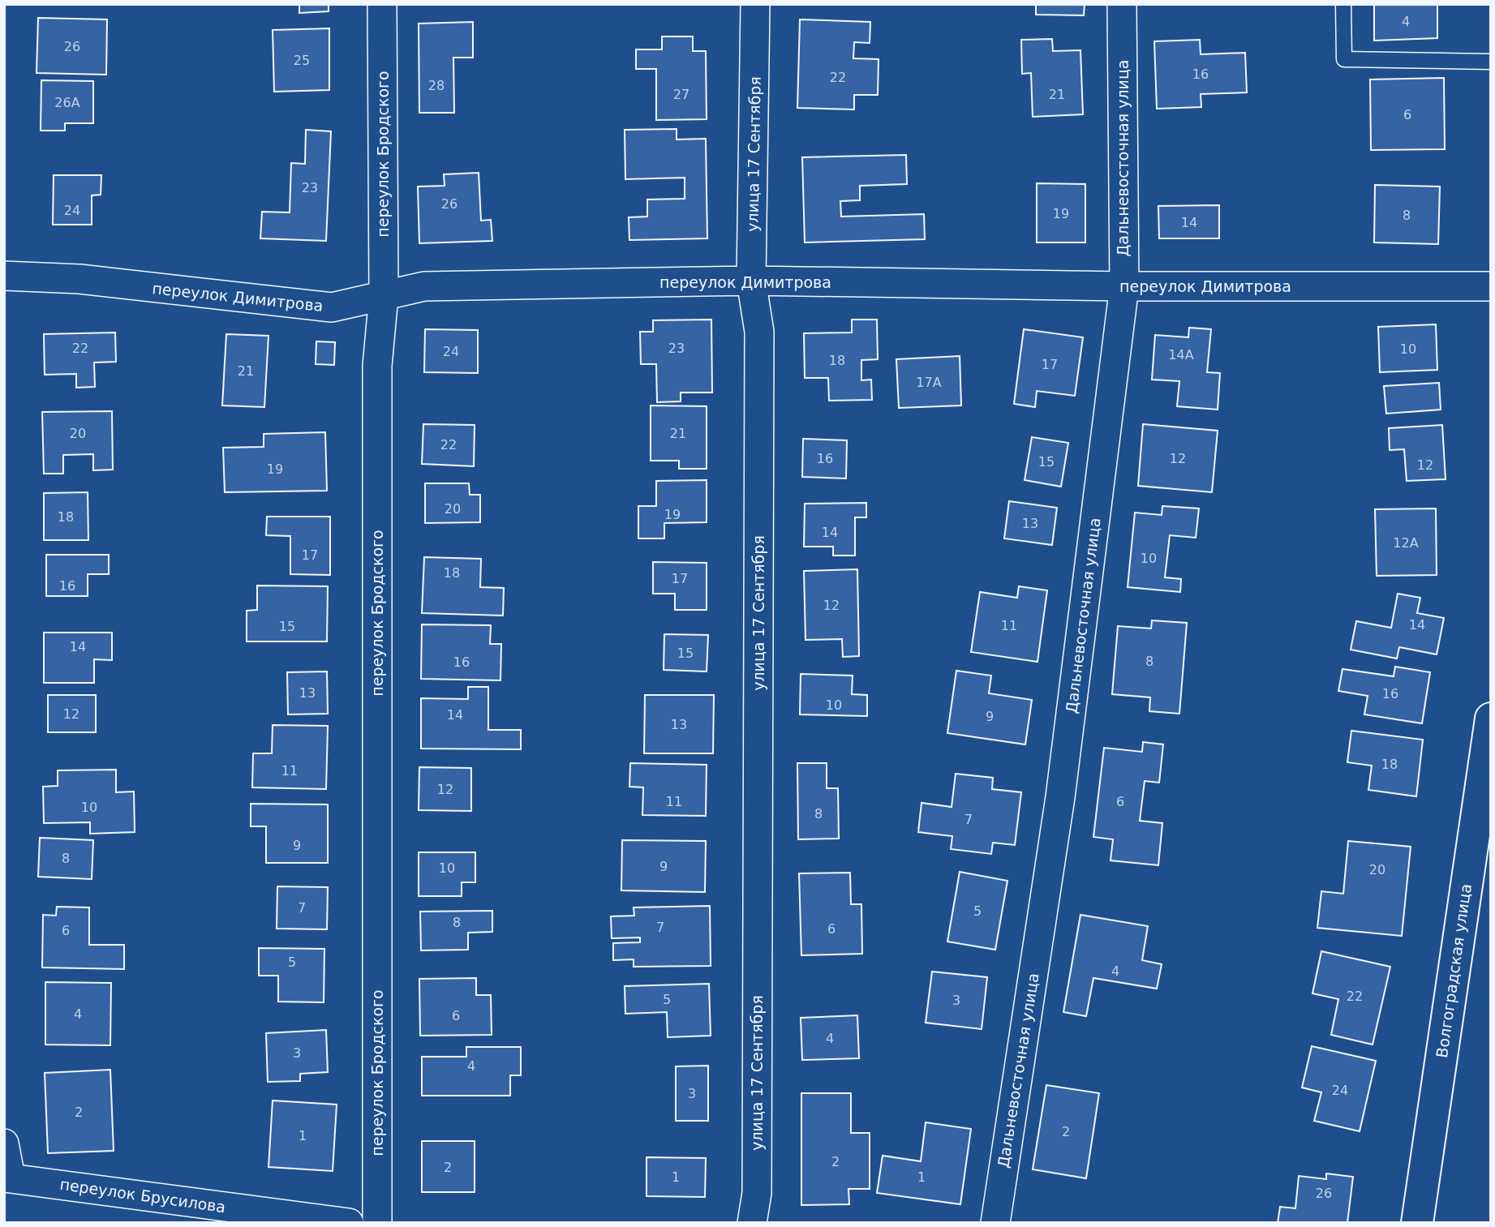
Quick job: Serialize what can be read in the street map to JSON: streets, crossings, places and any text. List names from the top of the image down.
{
  "streets": {
    "main road": ["Волгоградская улица"],
    "street": [
      "переулок Бродского",
      "улица 17 Сентября",
      "Дальневосточная улица",
      "переулок Димитрова",
      "переулок Брусилова"
    ]
  },
  "crossings": [
    ["переулок Бродского", "переулок Димитрова"],
    ["улица 17 Сентября", "переулок Димитрова"],
    ["Дальневосточная улица", "переулок Димитрова"]
  ],
  "house_numbers": [
    "4",
    "26",
    "25",
    "16",
    "22",
    "28",
    "27",
    "21",
    "26А",
    "6",
    "23",
    "26",
    "24",
    "19",
    "8",
    "14",
    "22",
    "23",
    "10",
    "24",
    "14А",
    "18",
    "17",
    "21",
    "17А",
    "20",
    "21",
    "22",
    "16",
    "12",
    "15",
    "12",
    "19",
    "20",
    "19",
    "18",
    "13",
    "14",
    "12А",
    "17",
    "10",
    "18",
    "17",
    "16",
    "12",
    "14",
    "11",
    "15",
    "14",
    "15",
    "8",
    "16",
    "13",
    "16",
    "10",
    "12",
    "14",
    "9",
    "13",
    "18",
    "11",
    "12",
    "11",
    "6",
    "10",
    "8",
    "7",
    "9",
    "8",
    "9",
    "10",
    "20",
    "7",
    "5",
    "8",
    "7",
    "6",
    "6",
    "5",
    "4",
    "22",
    "5",
    "3",
    "4",
    "6",
    "4",
    "3",
    "4",
    "24",
    "3",
    "2",
    "2",
    "1",
    "2",
    "2",
    "1",
    "1",
    "26"
  ]
}
